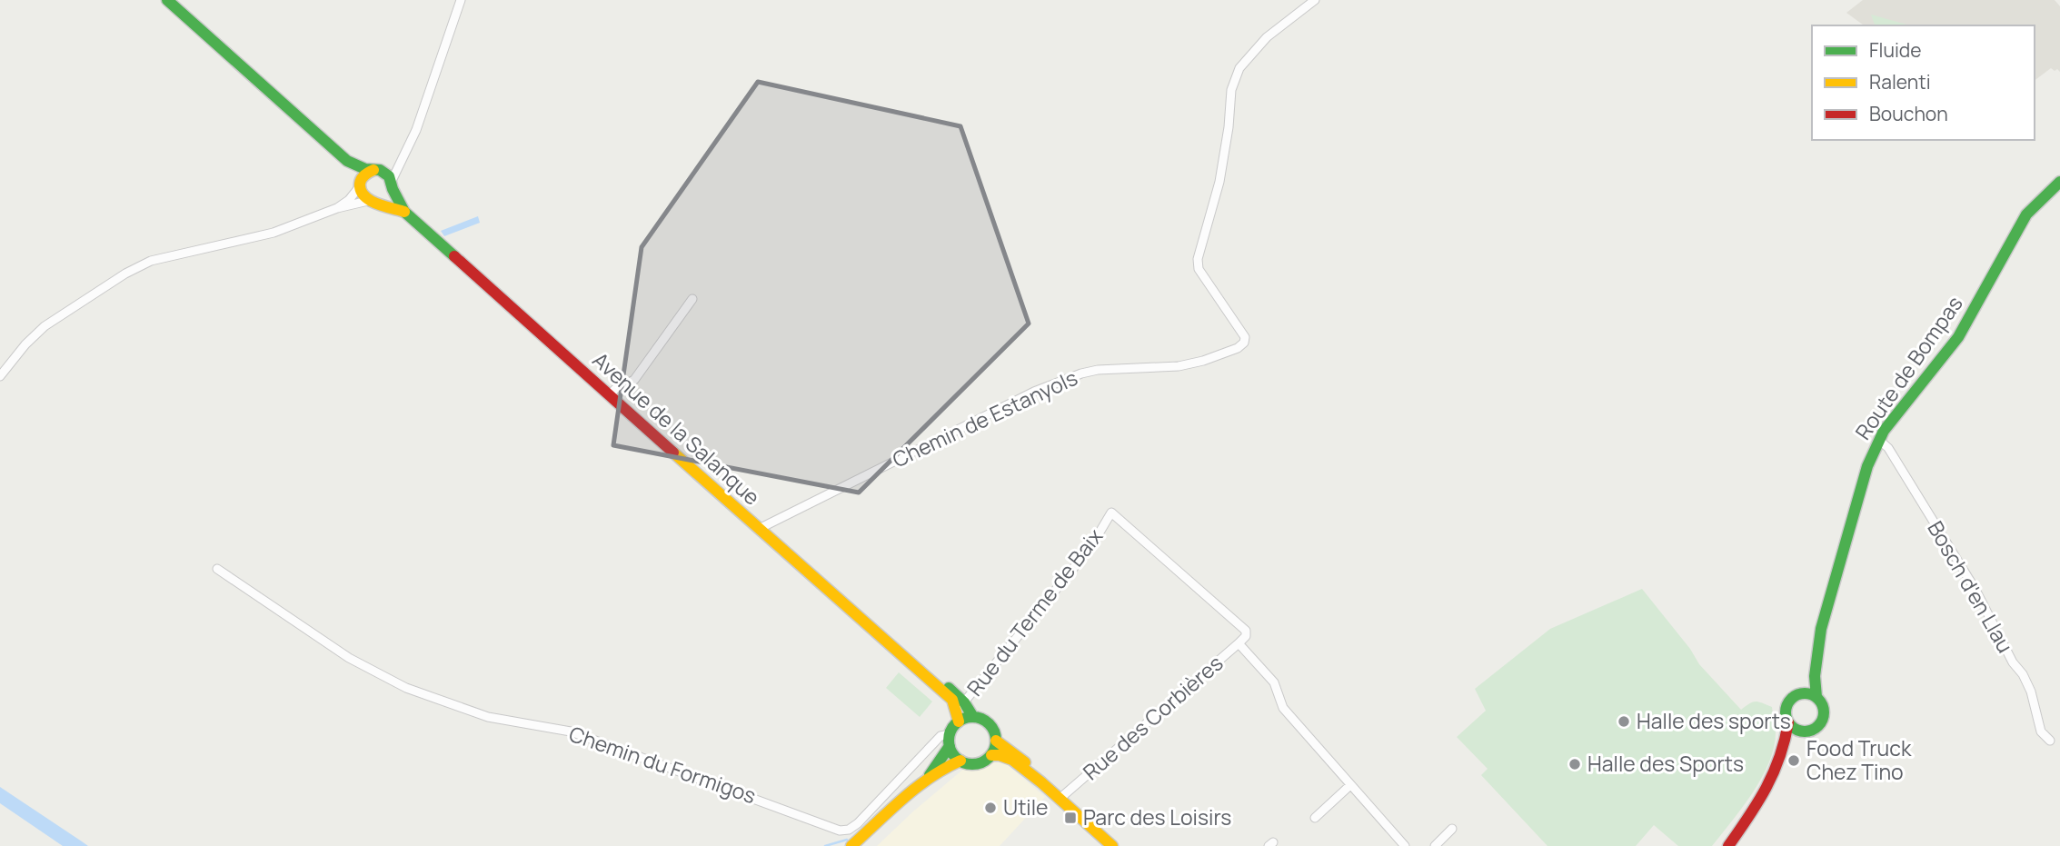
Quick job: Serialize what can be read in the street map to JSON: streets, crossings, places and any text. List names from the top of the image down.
{
  "streets": {
    "main road": ["Route de Bompas", "Avenue de la Salanque"],
    "street": [
      "Chemin de Estanyols",
      "Bosch d'en Llau",
      "Rue du Terme de Baix",
      "Rue des Corbières",
      "Chemin du Formigos"
    ]
  },
  "crossings": [
    ["Route de Bompas", "Bosch d'en Llau"],
    ["Chemin de Estanyols", "Avenue de la Salanque"],
    ["Avenue de la Salanque", "Rue du Terme de Baix"],
    ["Avenue de la Salanque", "Chemin du Formigos"],
    ["Rue du Terme de Baix", "Rue des Corbières"],
    ["Rue du Terme de Baix", "Chemin du Formigos"]
  ],
  "places": {
    "other": [
      "Halle des sports",
      "Food Truck Chez Tino",
      "Halle des Sports",
      "Utile"
    ],
    "transit": ["Parc des Loisirs"]
  },
  "legend": ["Fluide", "Ralenti", "Bouchon"]
}
